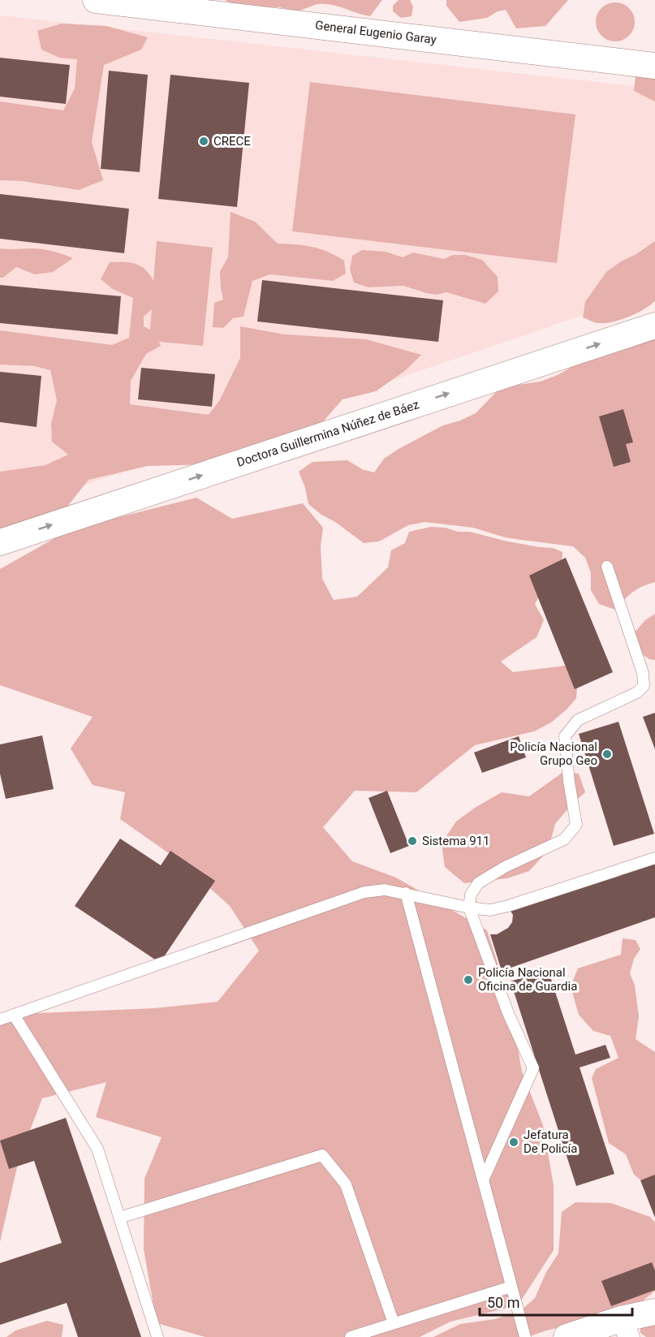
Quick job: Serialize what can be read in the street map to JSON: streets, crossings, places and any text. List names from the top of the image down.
{
  "streets": {
    "street": ["General Eugenio Garay", "Doctora Guillermina Núñez de Báez"]
  },
  "one_way": ["Doctora Guillermina Núñez de Báez"],
  "places": [
    "CRECE",
    "Policía Nacional Grupo Geo",
    "Sistema 911",
    "Policía Nacional Oficina de Guardia",
    "Jefatura De Policía"
  ],
  "scale_bar": "50 m"
}
